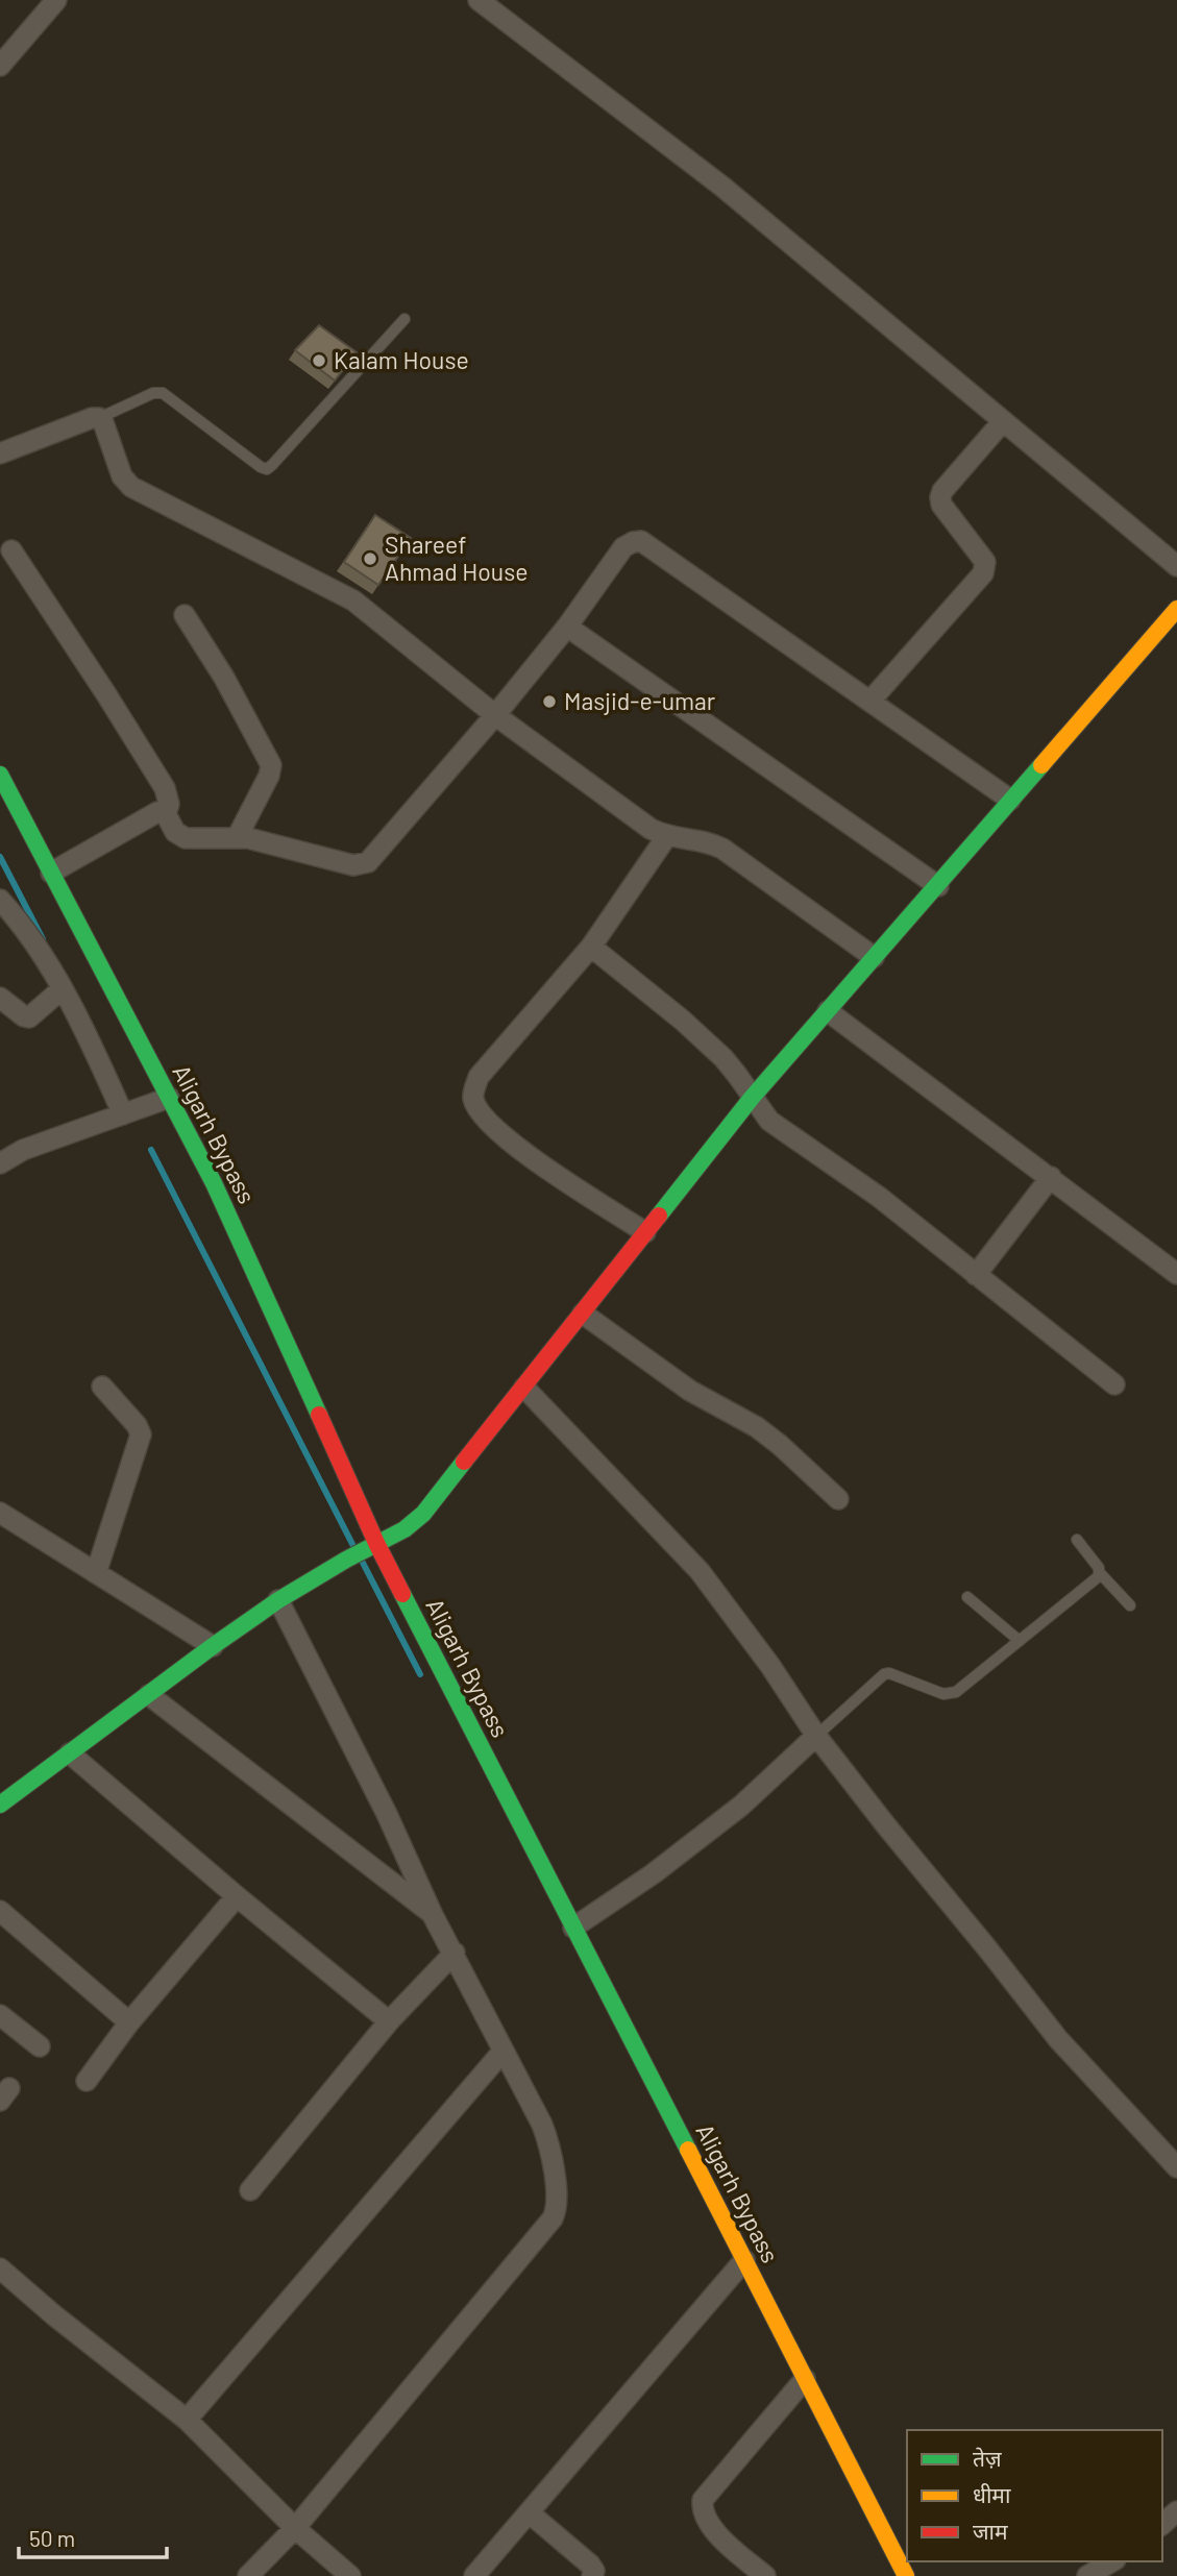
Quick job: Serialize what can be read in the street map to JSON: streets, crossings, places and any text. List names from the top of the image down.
{
  "streets": {
    "main road": ["Aligarh Bypass"]
  },
  "places": ["Kalam House", "Shareef Ahmad House", "Masjid-e-umar"],
  "legend": ["तेज़", "धीमा", "जाम"],
  "scale_bar": "50 m"
}
